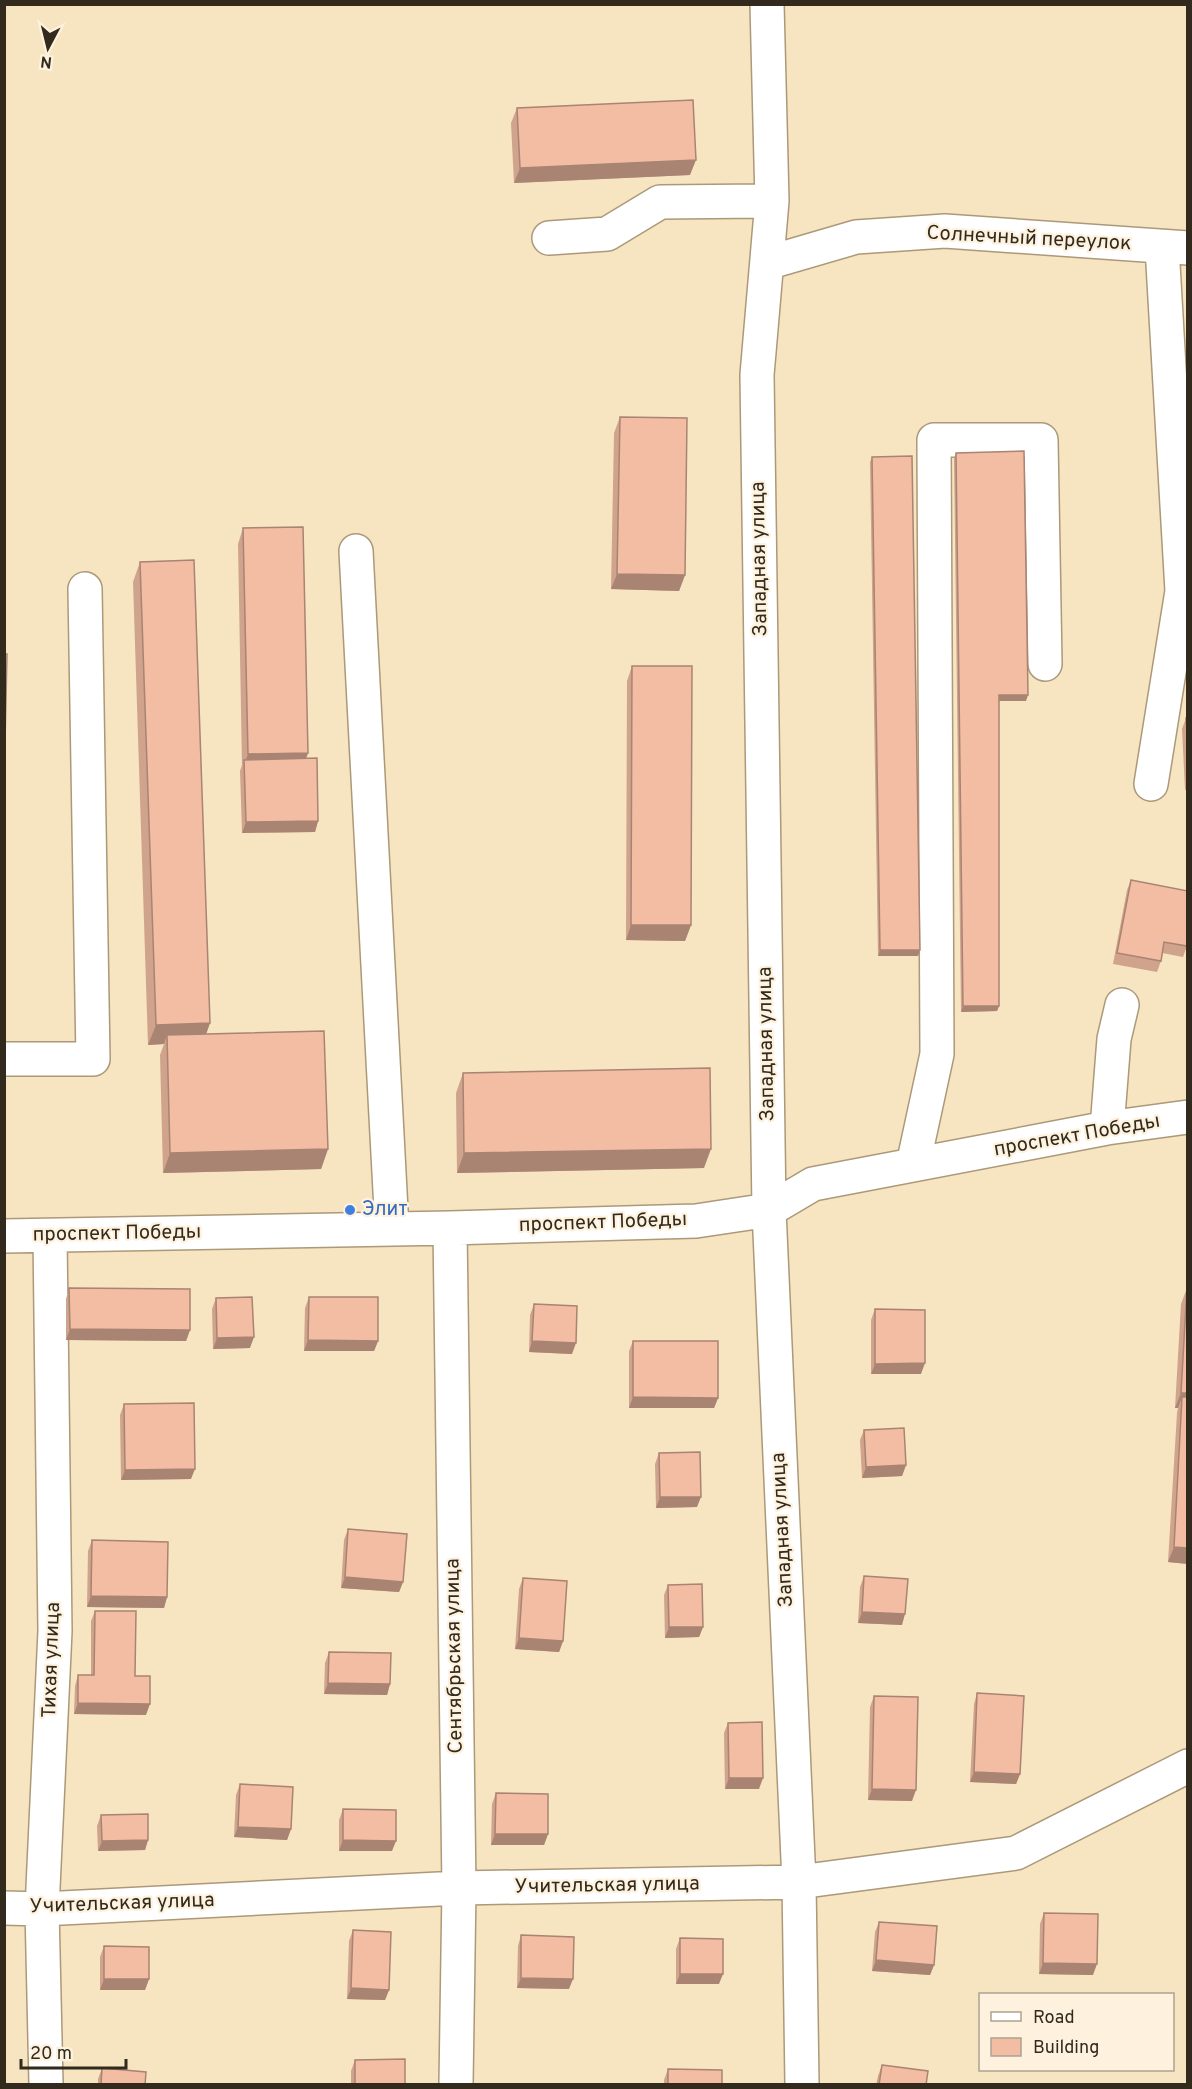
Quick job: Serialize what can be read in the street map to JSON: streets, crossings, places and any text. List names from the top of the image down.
{
  "streets": {
    "street": [
      "Солнечный переулок",
      "Западная улица",
      "проспект Победы",
      "Сентябрьская улица",
      "Тихая улица",
      "Учительская улица"
    ]
  },
  "crossings": [
    ["Солнечный переулок", "Западная улица"],
    ["Западная улица", "проспект Победы"],
    ["Западная улица", "Учительская улица"],
    ["проспект Победы", "Сентябрьская улица"],
    ["проспект Победы", "Тихая улица"],
    ["Сентябрьская улица", "Учительская улица"],
    ["Тихая улица", "Учительская улица"]
  ],
  "places": ["Элит"],
  "legend": ["Road", "Building"],
  "scale_bar": "20 m",
  "north": "bottom"
}
